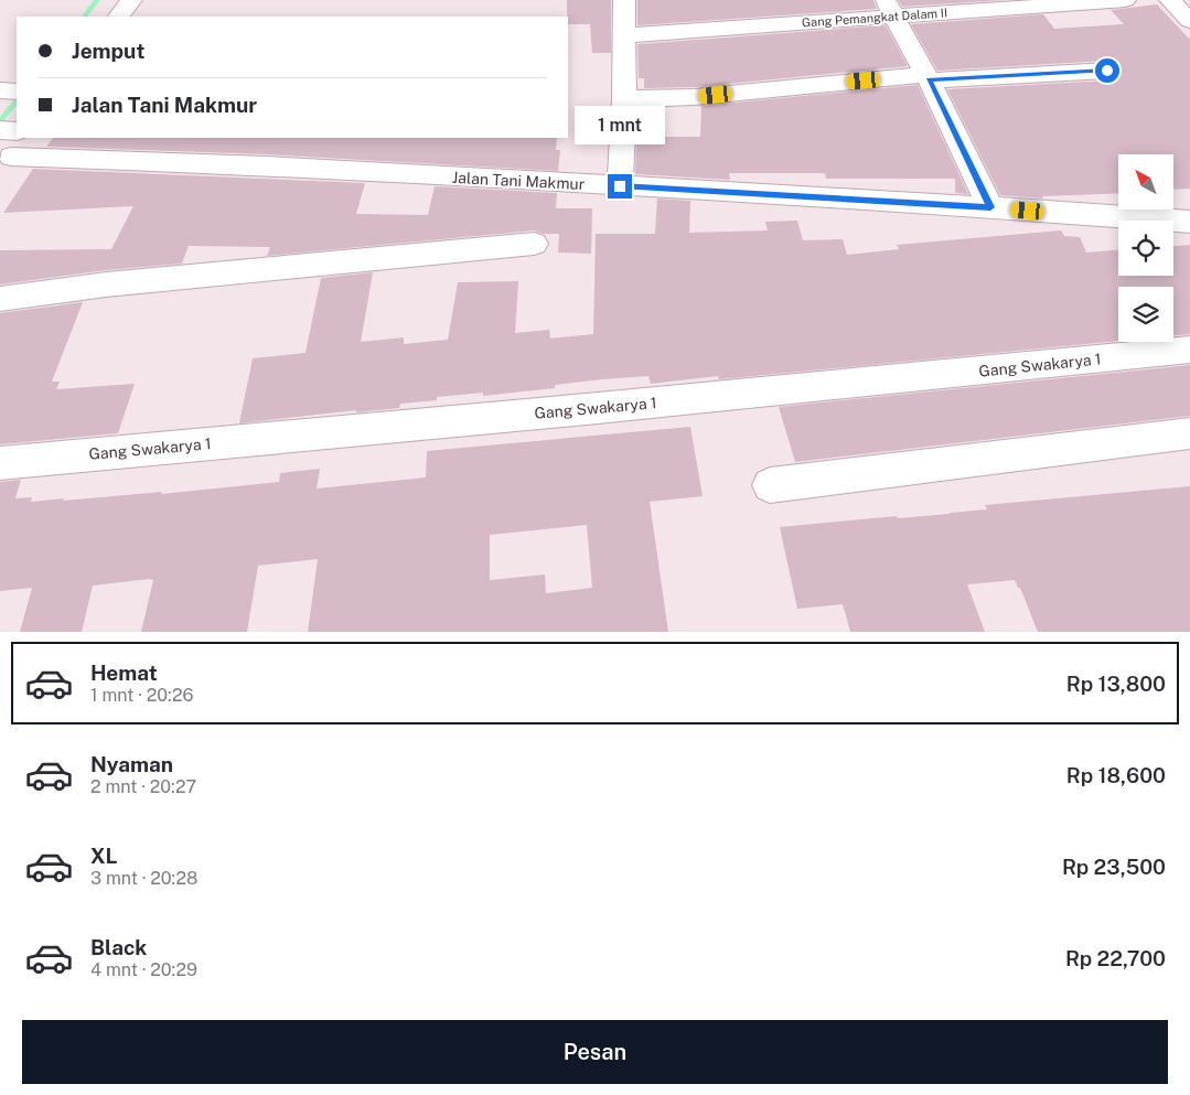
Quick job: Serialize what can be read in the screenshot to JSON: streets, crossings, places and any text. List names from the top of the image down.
{
  "streets": {
    "street": ["Gang Pemangkat Dalam II", "Jalan Tani Makmur", "Gang Swakarya 1"]
  },
  "north": "top left",
  "page": {
    "banner": ["Jemput", "Jalan Tani Makmur"],
    "bubble": "1 mnt",
    "list": [
      {
        "name": "Hemat",
        "note": "1 mnt · 20:26",
        "value": "Rp 13,800"
      },
      {
        "name": "Nyaman",
        "note": "2 mnt · 20:27",
        "value": "Rp 18,600"
      },
      {
        "name": "XL",
        "note": "3 mnt · 20:28",
        "value": "Rp 23,500"
      },
      {
        "name": "Black",
        "note": "4 mnt · 20:29",
        "value": "Rp 22,700"
      }
    ],
    "buttons": "Pesan"
  }
}
